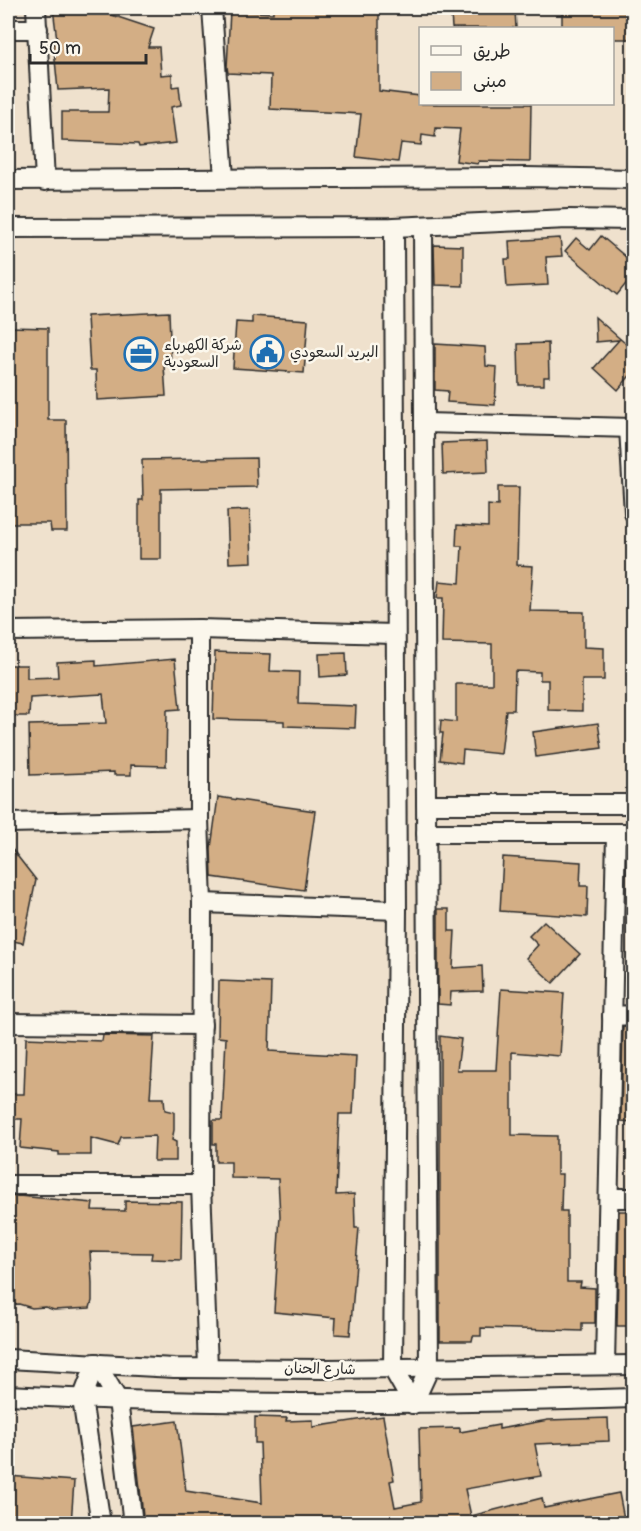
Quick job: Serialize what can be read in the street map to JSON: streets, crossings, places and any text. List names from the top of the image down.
{
  "streets": {
    "street": ["شارع الحنان"]
  },
  "places": {
    "public building": ["البريد السعودي"],
    "office": ["شركة الكهرباء السعودية"]
  },
  "legend": ["طريق", "مبنى"],
  "scale_bar": "50 m"
}
